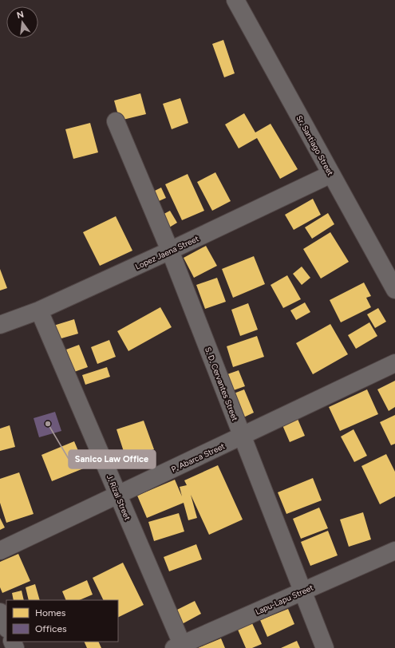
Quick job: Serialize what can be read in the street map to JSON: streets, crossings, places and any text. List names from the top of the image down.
{
  "streets": {
    "street": [
      "Sr. Santiago Street",
      "Lopez Jaena Street",
      "S. D. Cervantes Street",
      "P. Abarca Street",
      "J. Rizal Street",
      "Lapu-Lapu Street"
    ]
  },
  "crossings": [
    ["Sr. Santiago Street", "Lopez Jaena Street"],
    ["Lopez Jaena Street", "S. D. Cervantes Street"],
    ["Lopez Jaena Street", "J. Rizal Street"],
    ["S. D. Cervantes Street", "P. Abarca Street"],
    ["S. D. Cervantes Street", "Lapu-Lapu Street"],
    ["P. Abarca Street", "J. Rizal Street"],
    ["J. Rizal Street", "Lapu-Lapu Street"]
  ],
  "places": ["Sanico Law Office"],
  "legend": ["Homes", "Offices"],
  "north": "top"
}
